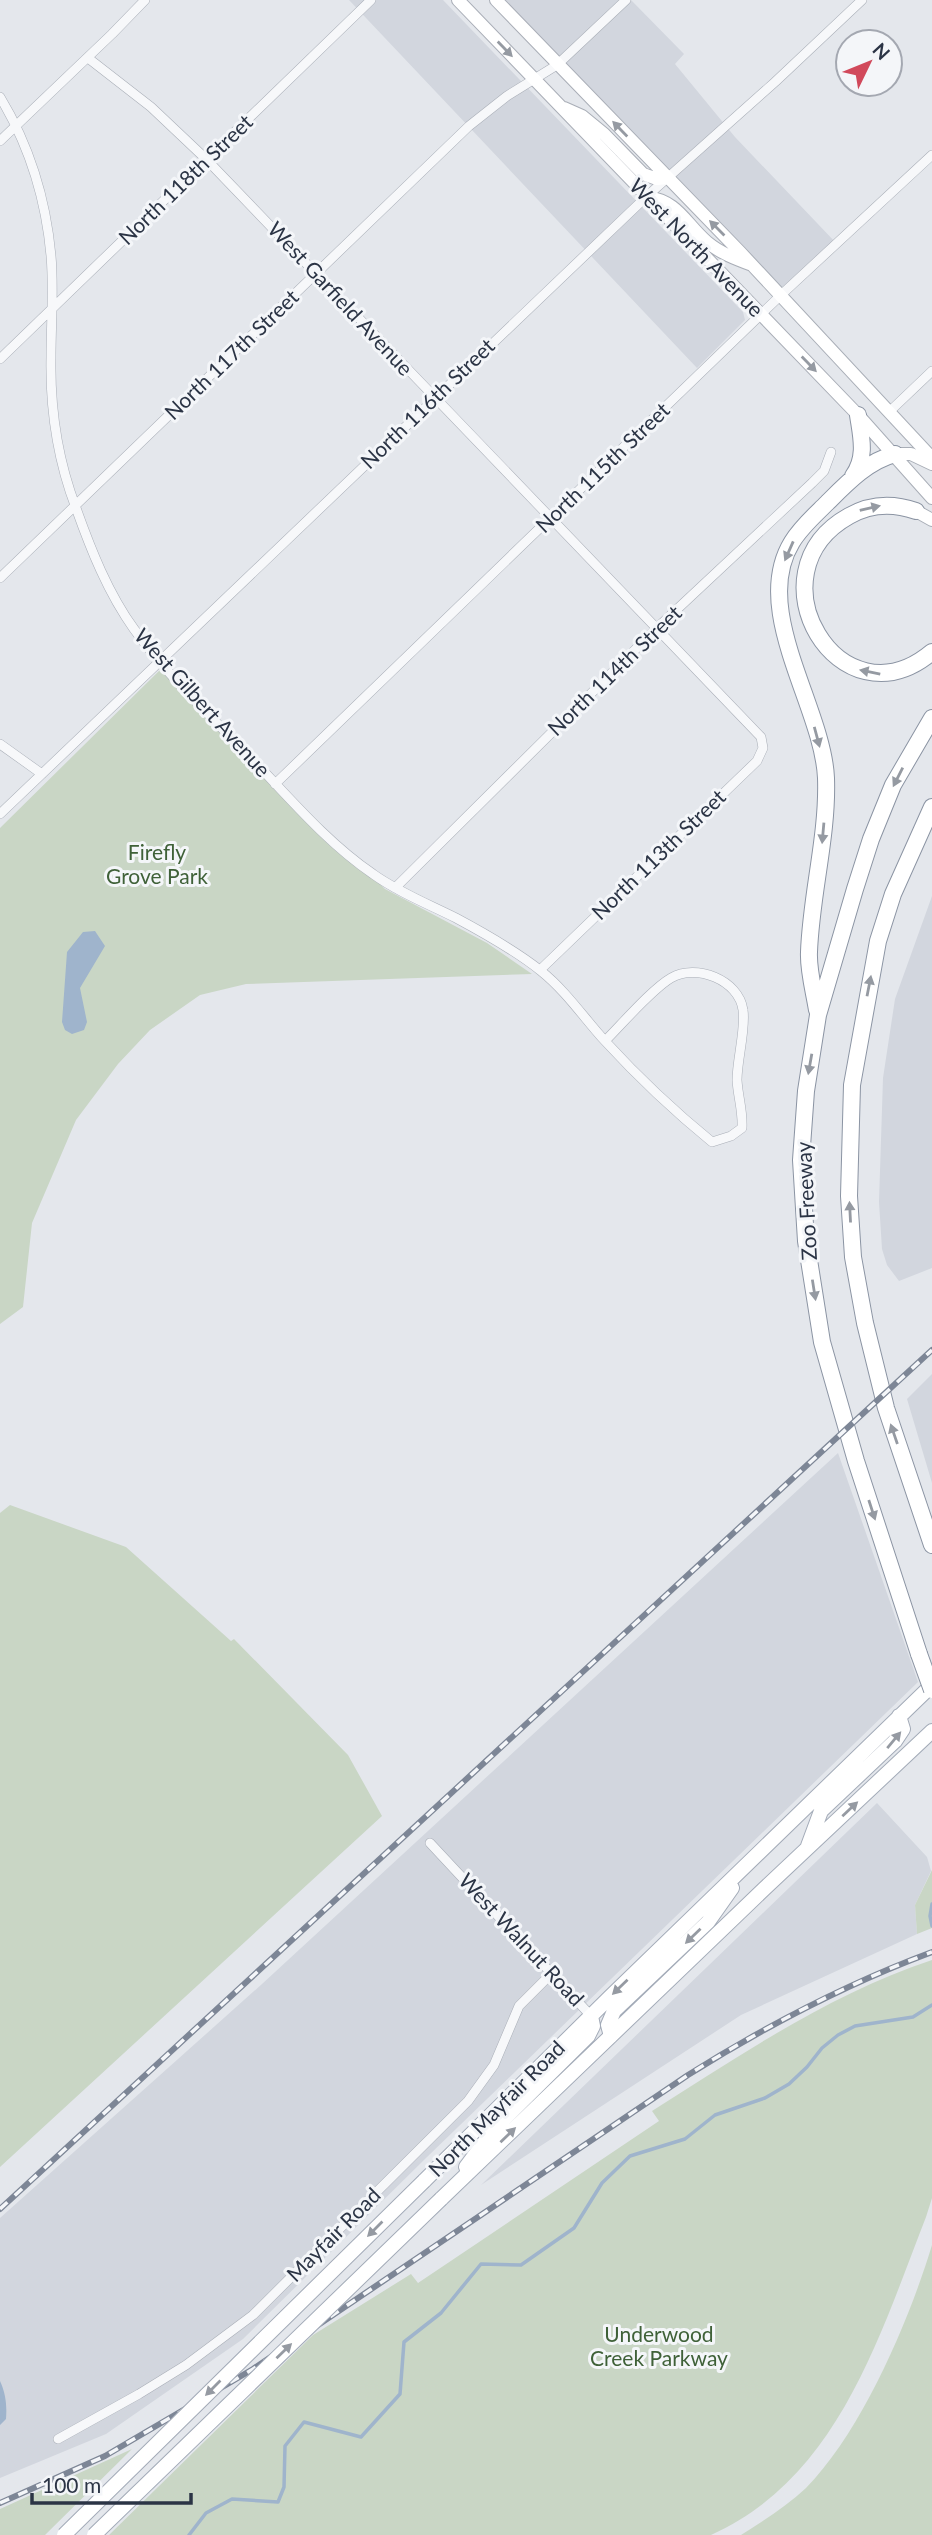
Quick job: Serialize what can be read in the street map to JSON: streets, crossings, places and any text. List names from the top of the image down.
{
  "streets": {
    "highway": ["Zoo Freeway"],
    "main road": ["West North Avenue", "North Mayfair Road"],
    "street": [
      "North 118th Street",
      "West Garfield Avenue",
      "North 117th Street",
      "North 116th Street",
      "North 115th Street",
      "North 114th Street",
      "West Gilbert Avenue",
      "North 113th Street",
      "West Walnut Road",
      "Mayfair Road"
    ]
  },
  "crossings": [
    ["North 118th Street", "West Garfield Avenue"],
    ["North 118th Street", "West Gilbert Avenue"],
    ["West North Avenue", "North 117th Street"],
    ["West North Avenue", "North 116th Street"],
    ["West North Avenue", "North 115th Street"],
    ["West Garfield Avenue", "North 117th Street"],
    ["West Garfield Avenue", "North 116th Street"],
    ["West Garfield Avenue", "North 115th Street"],
    ["West Garfield Avenue", "North 114th Street"],
    ["West Garfield Avenue", "North 113th Street"],
    ["North 117th Street", "West Gilbert Avenue"],
    ["North 116th Street", "West Gilbert Avenue"],
    ["North 115th Street", "West Gilbert Avenue"],
    ["North 114th Street", "West Gilbert Avenue"],
    ["West Gilbert Avenue", "North 113th Street"],
    ["West Walnut Road", "North Mayfair Road"],
    ["West Walnut Road", "Mayfair Road"]
  ],
  "parks": ["Firefly Grove Park", "Underwood Creek Parkway"],
  "scale_bar": "100 m",
  "north": "top right"
}
